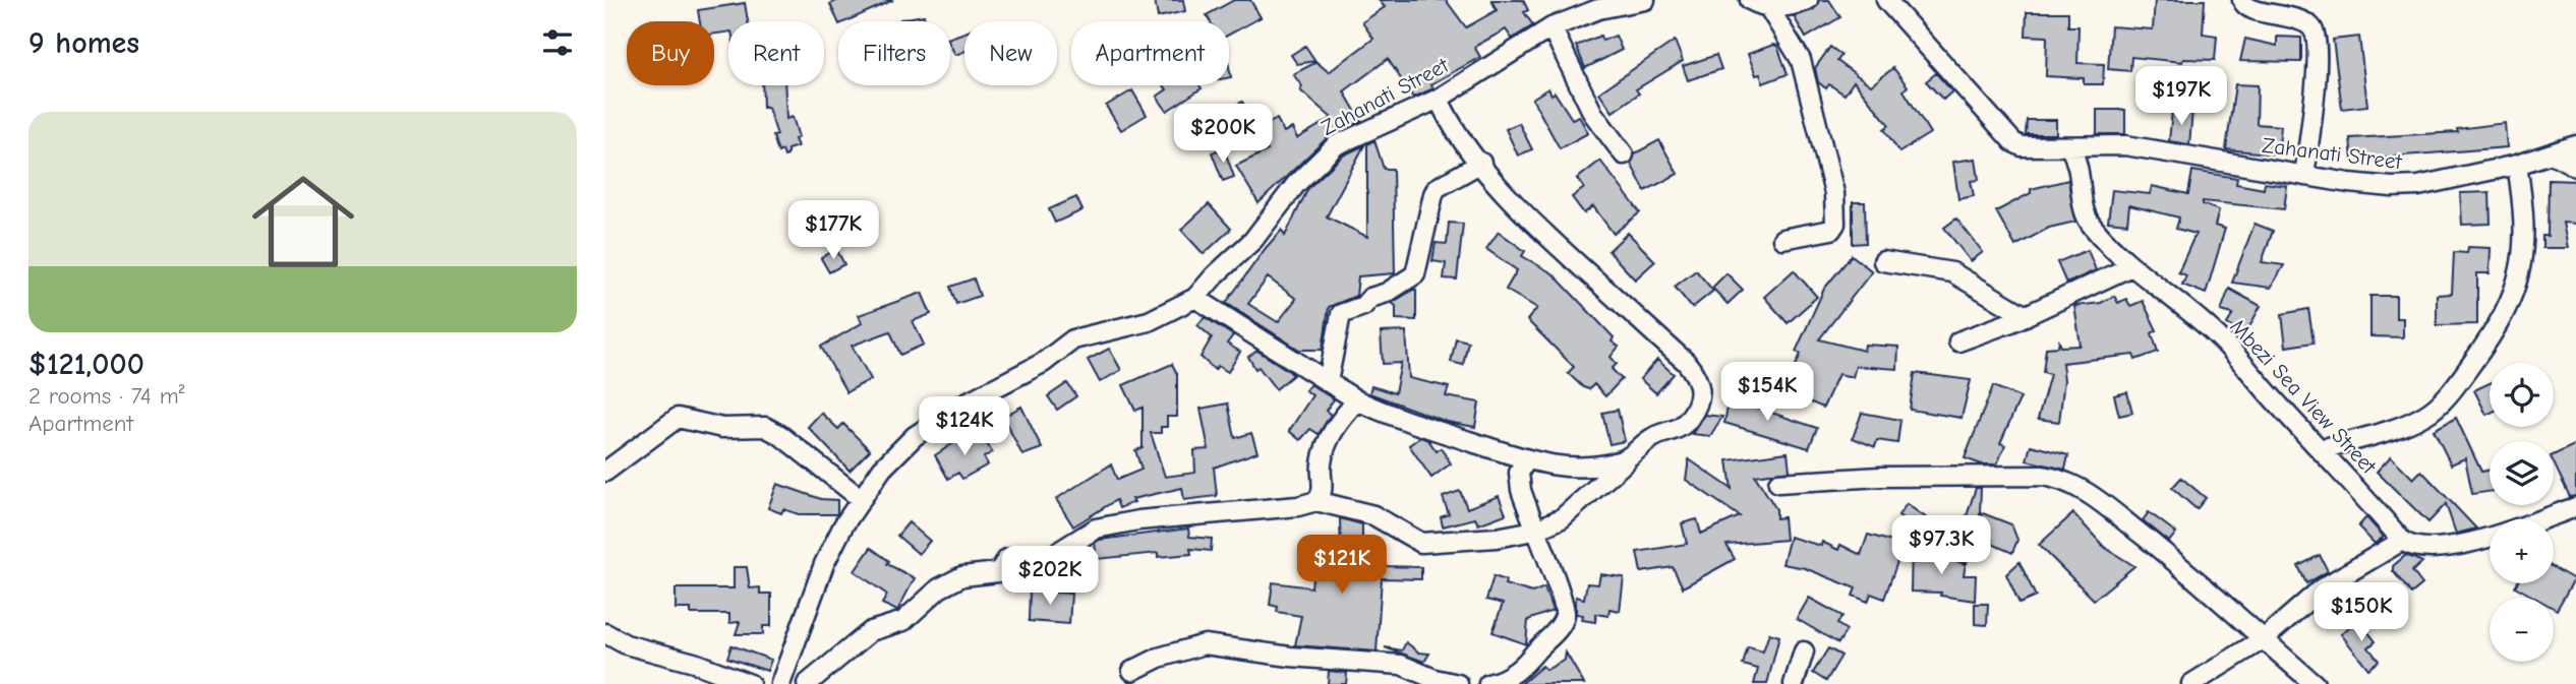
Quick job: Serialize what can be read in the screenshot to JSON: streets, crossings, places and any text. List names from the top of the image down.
{
  "streets": {
    "street": ["Zahanati Street", "Mbezi Sea View Street"]
  },
  "crossings": [
    ["Zahanati Street", "Mbezi Sea View Street"]
  ],
  "page": {
    "heading": "9 homes",
    "chip": [
      "Buy",
      "Rent",
      "Filters",
      "New",
      "Apartment"
    ],
    "price": [
      "$197K",
      "$200K",
      "$177K",
      "$154K",
      "$124K",
      "$97.3K",
      "$121K",
      "$202K",
      "$150K"
    ],
    "list": [
      {
        "name": "$121,000",
        "note": "2 rooms · 74 m² · Apartment"
      }
    ],
    "map_buttons": ["+", "−"]
  }
}
